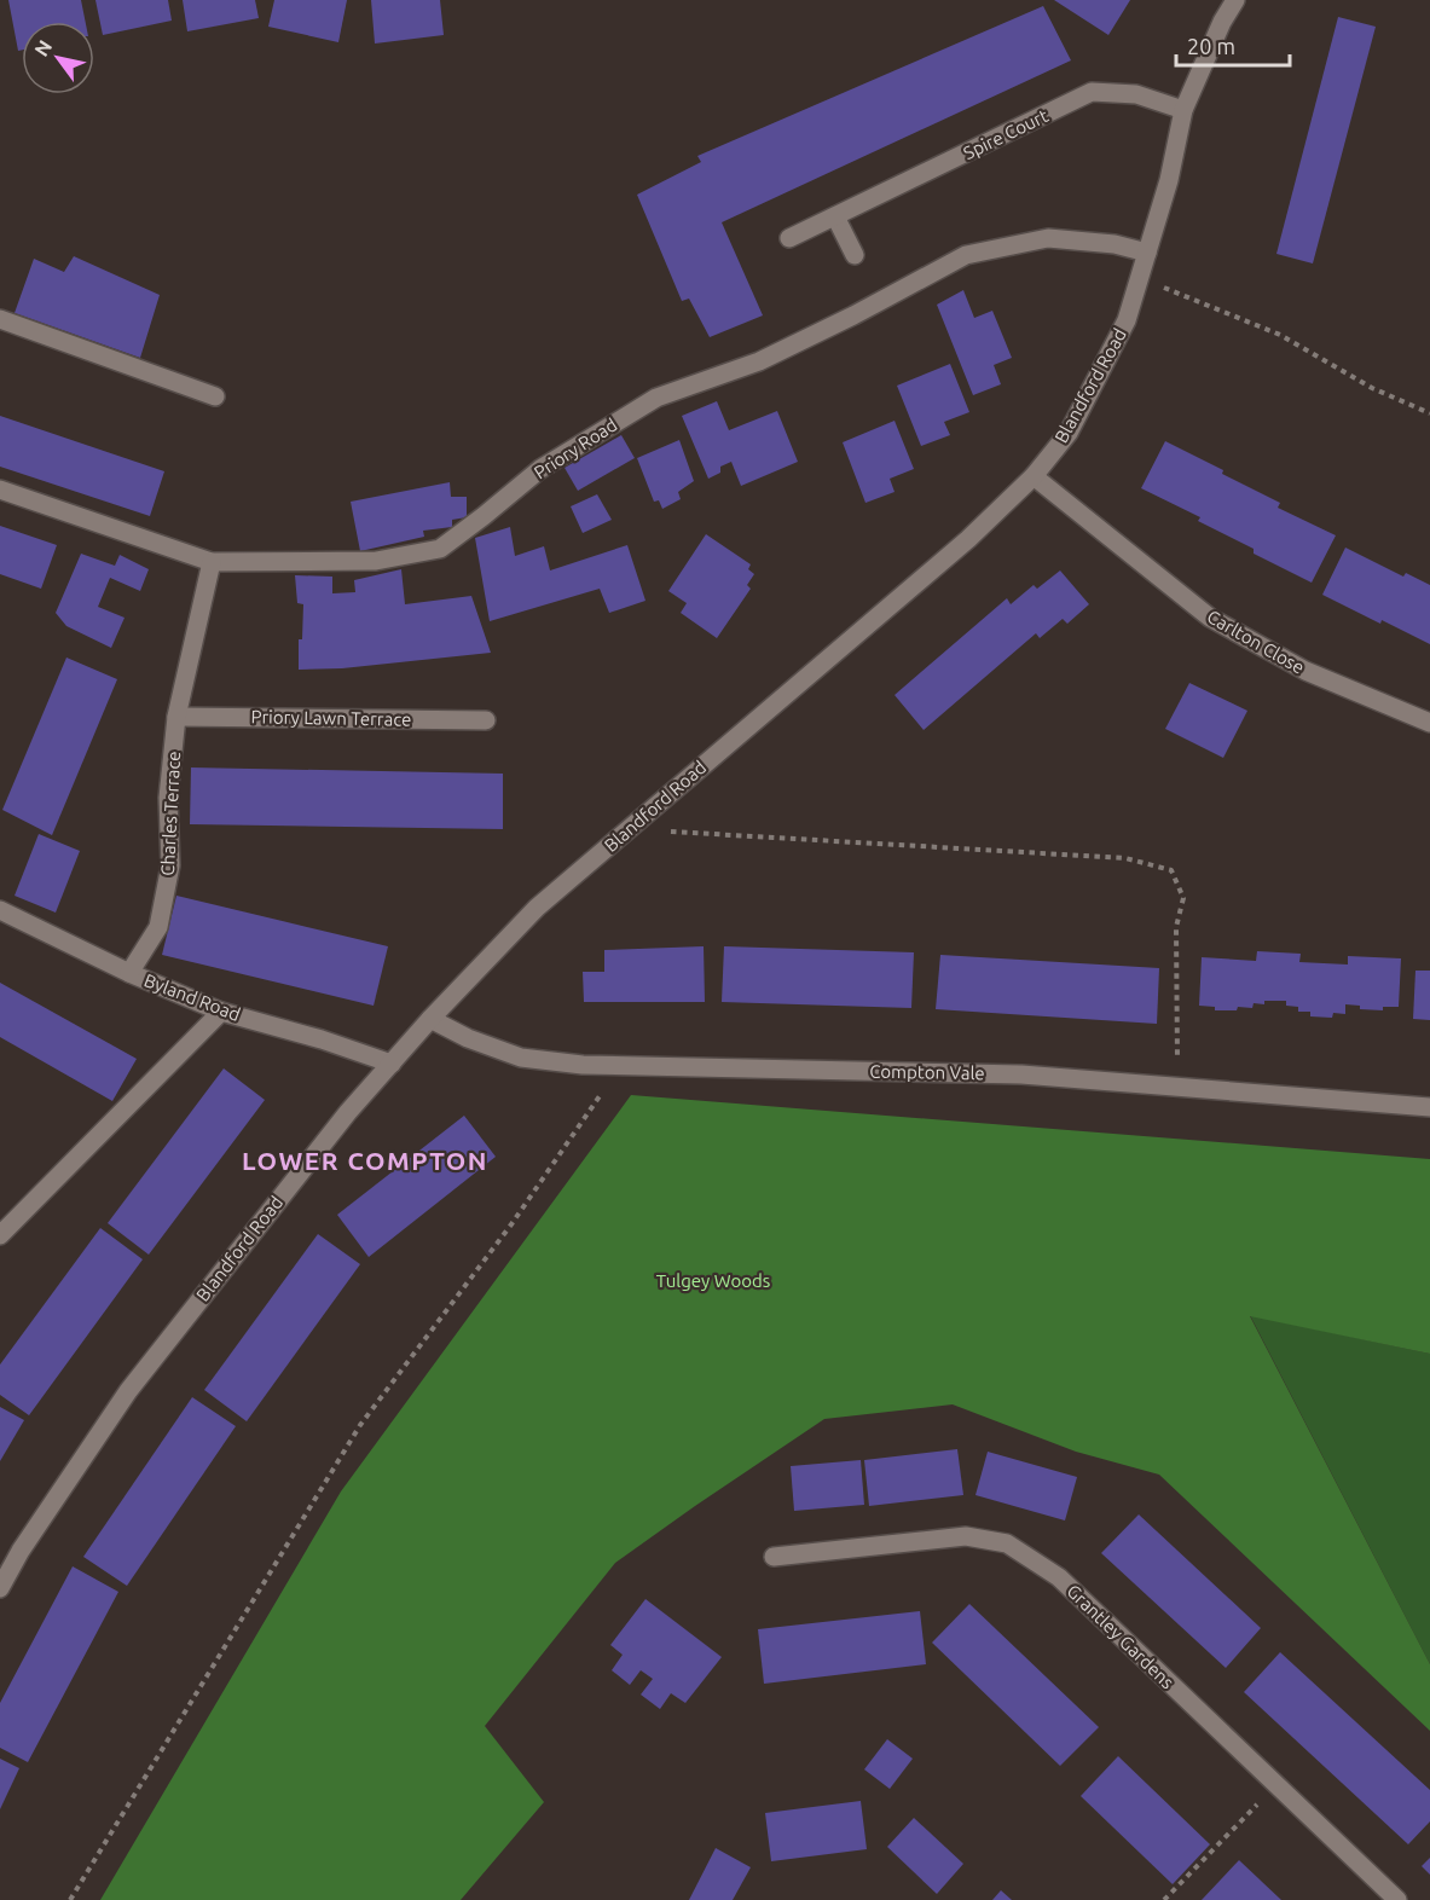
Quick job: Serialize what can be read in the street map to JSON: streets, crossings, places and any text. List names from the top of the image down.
{
  "streets": {
    "street": [
      "Spire Court",
      "Blandford Road",
      "Priory Road",
      "Carlton Close",
      "Priory Lawn Terrace",
      "Charles Terrace",
      "Byland Road",
      "Compton Vale",
      "Grantley Gardens"
    ]
  },
  "crossings": [
    ["Spire Court", "Blandford Road"],
    ["Blandford Road", "Priory Road"],
    ["Blandford Road", "Carlton Close"],
    ["Blandford Road", "Byland Road"],
    ["Blandford Road", "Compton Vale"],
    ["Priory Road", "Charles Terrace"],
    ["Priory Lawn Terrace", "Charles Terrace"],
    ["Charles Terrace", "Byland Road"]
  ],
  "districts": ["LOWER COMPTON"],
  "parks": ["Tulgey Woods"],
  "scale_bar": "20 m",
  "north": "top left"
}
